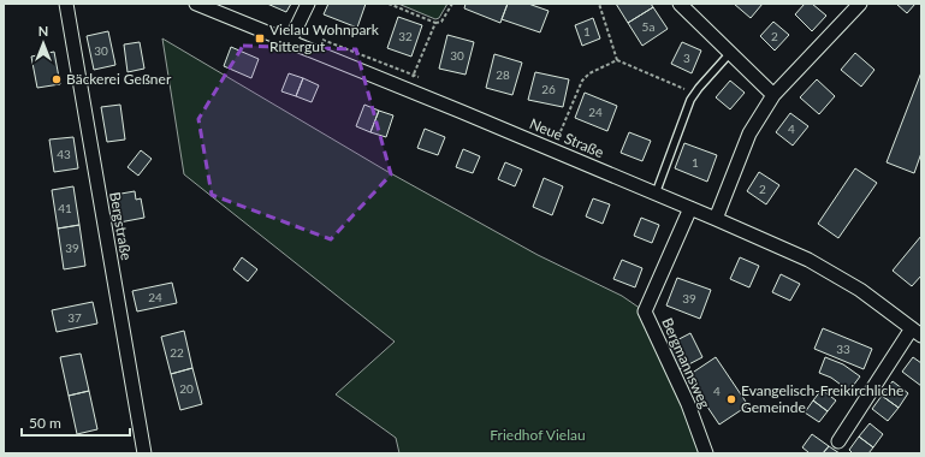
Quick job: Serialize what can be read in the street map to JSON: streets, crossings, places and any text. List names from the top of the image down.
{
  "streets": {
    "street": ["Neue Straße", "Bergstraße", "Bergmannsweg"]
  },
  "crossings": [
    ["Neue Straße", "Bergmannsweg"]
  ],
  "parks": ["Friedhof Vielau"],
  "places": {
    "transit": ["Vielau Wohnpark Rittergut"],
    "other": ["Bäckerei Geßner", "Evangelisch-Freikirchliche Gemeinde"]
  },
  "house_numbers": [
    "5a",
    "1",
    "32",
    "2",
    "30",
    "30",
    "3",
    "28",
    "26",
    "24",
    "4",
    "43",
    "1",
    "2",
    "41",
    "39",
    "24",
    "39",
    "37",
    "33",
    "22",
    "20",
    "4"
  ],
  "scale_bar": "50 m",
  "north": "top"
}
